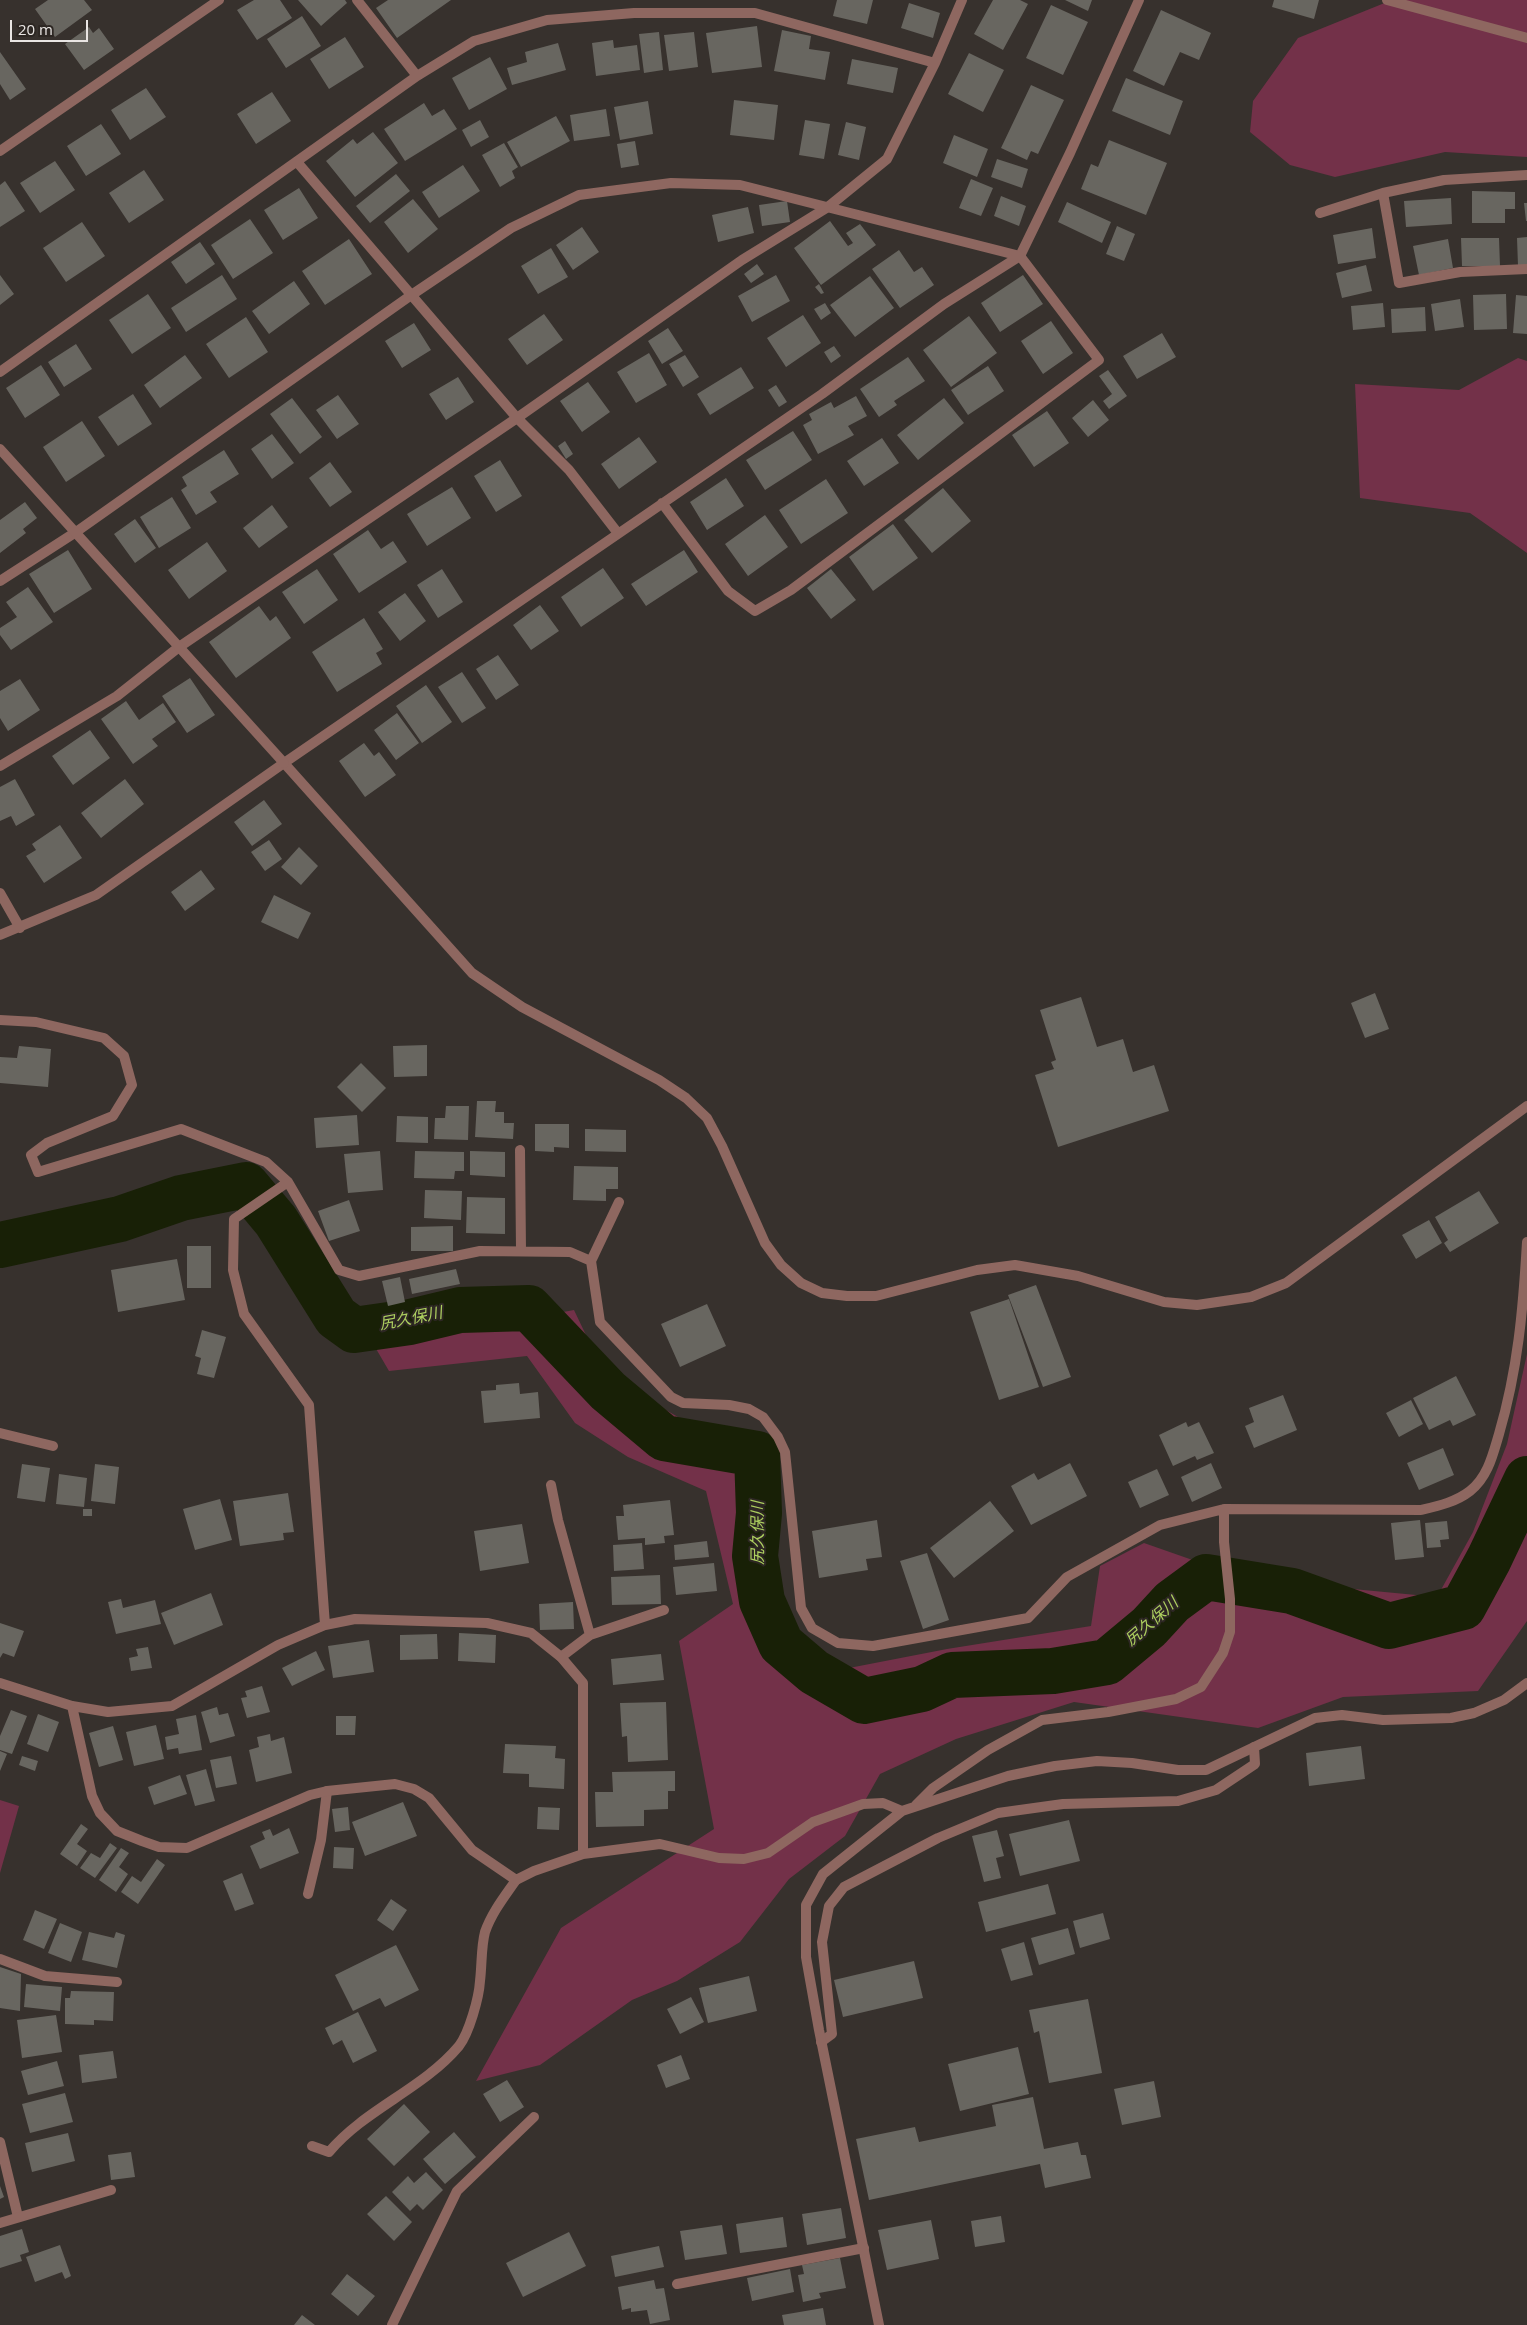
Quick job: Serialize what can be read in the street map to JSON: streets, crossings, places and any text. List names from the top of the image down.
{
  "water": ["尻久保川"],
  "scale_bar": "20 m"
}
